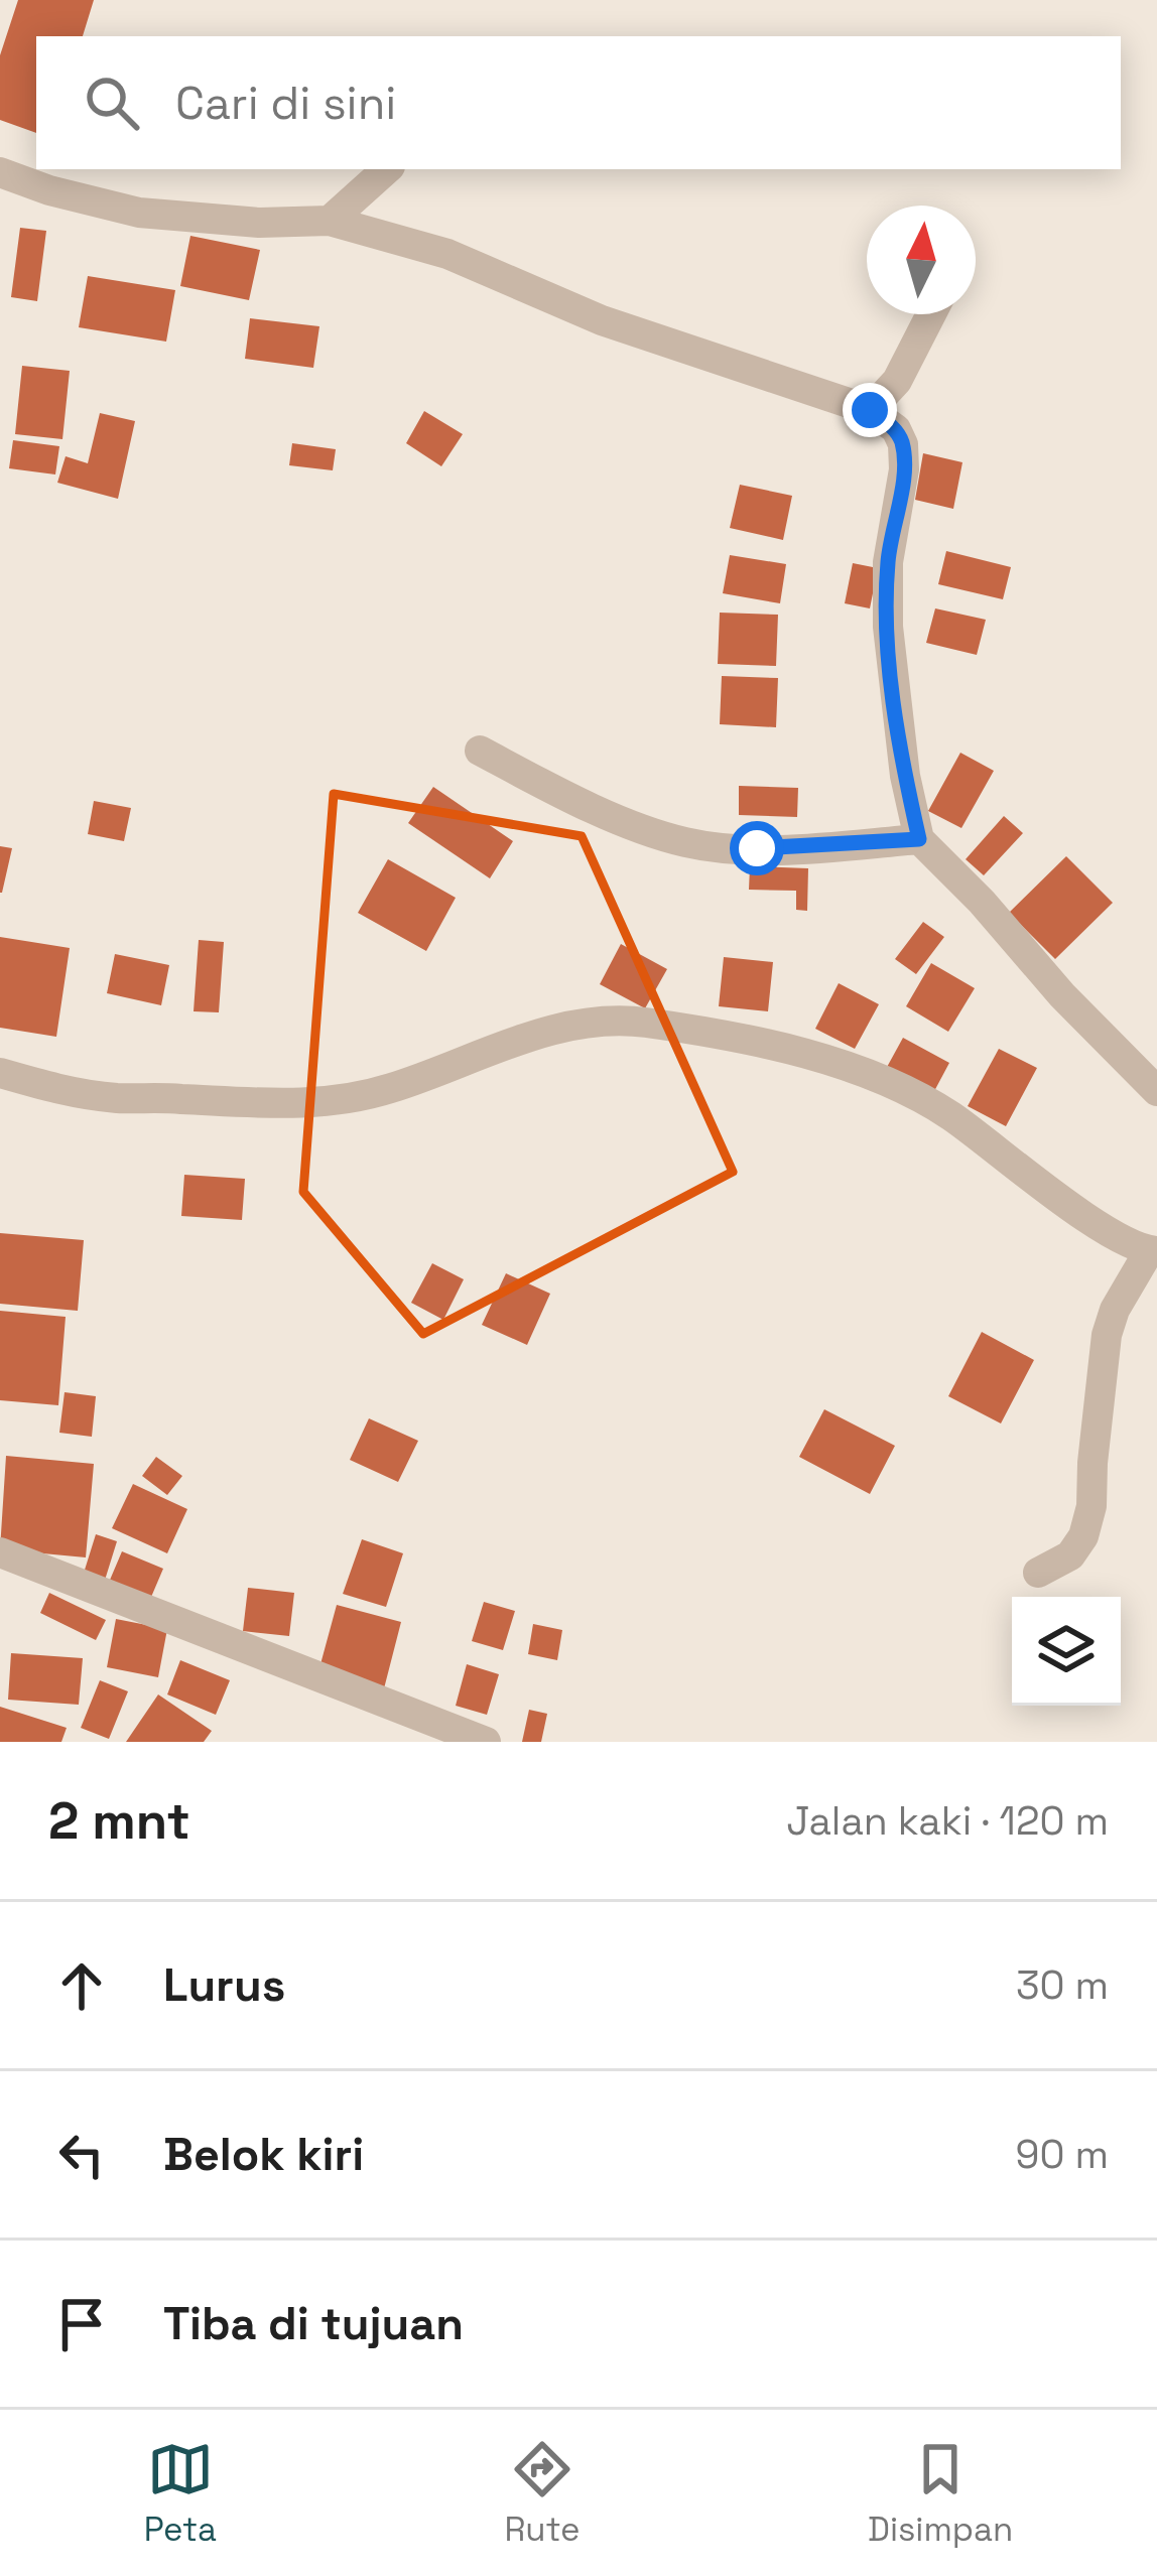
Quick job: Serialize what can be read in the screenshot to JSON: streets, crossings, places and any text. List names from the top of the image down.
{
  "north": "top",
  "page": {
    "search": "Cari di sini",
    "heading": ["2 mnt", "Jalan kaki · 120 m"],
    "list": [
      ["Lurus", "30 m"],
      ["Belok kiri", "90 m"],
      "Tiba di tujuan"
    ],
    "nav": ["Peta", "Rute", "Disimpan"]
  }
}
